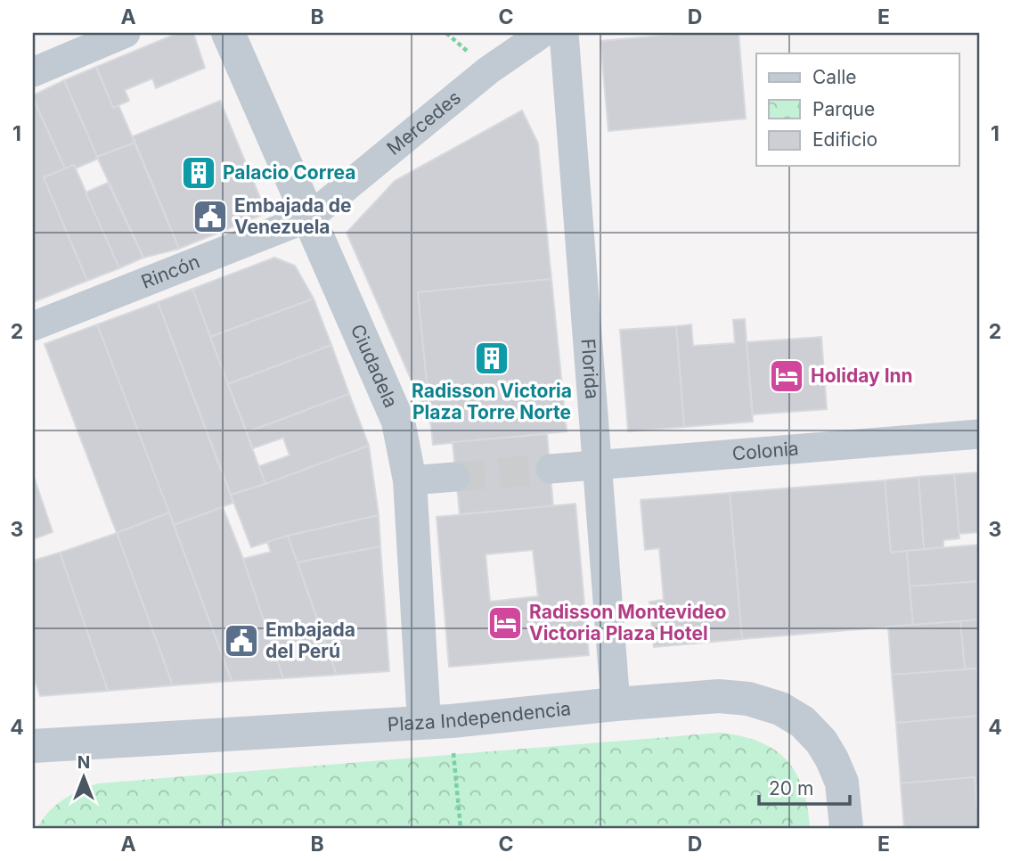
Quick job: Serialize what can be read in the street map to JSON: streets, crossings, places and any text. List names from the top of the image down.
{
  "streets": {
    "street": [
      "Mercedes",
      "Rincón",
      "Ciudadela",
      "Florida",
      "Colonia",
      "Plaza Independencia"
    ]
  },
  "crossings": [
    ["Mercedes", "Rincón"],
    ["Mercedes", "Ciudadela"],
    ["Rincón", "Ciudadela"],
    ["Ciudadela", "Plaza Independencia"],
    ["Florida", "Colonia"],
    ["Florida", "Plaza Independencia"]
  ],
  "places": {
    "building": ["Palacio Correa", "Radisson Victoria Plaza Torre Norte"],
    "public building": ["Embajada de Venezuela", "Embajada del Perú"],
    "hotel": ["Holiday Inn", "Radisson Montevideo Victoria Plaza Hotel"]
  },
  "legend": ["Calle", "Parque", "Edificio"],
  "scale_bar": "20 m",
  "north": "top",
  "grid": {
    "columns": [
      "A",
      "B",
      "C",
      "D",
      "E"
    ],
    "rows": [
      "1",
      "2",
      "3",
      "4"
    ]
  }
}
